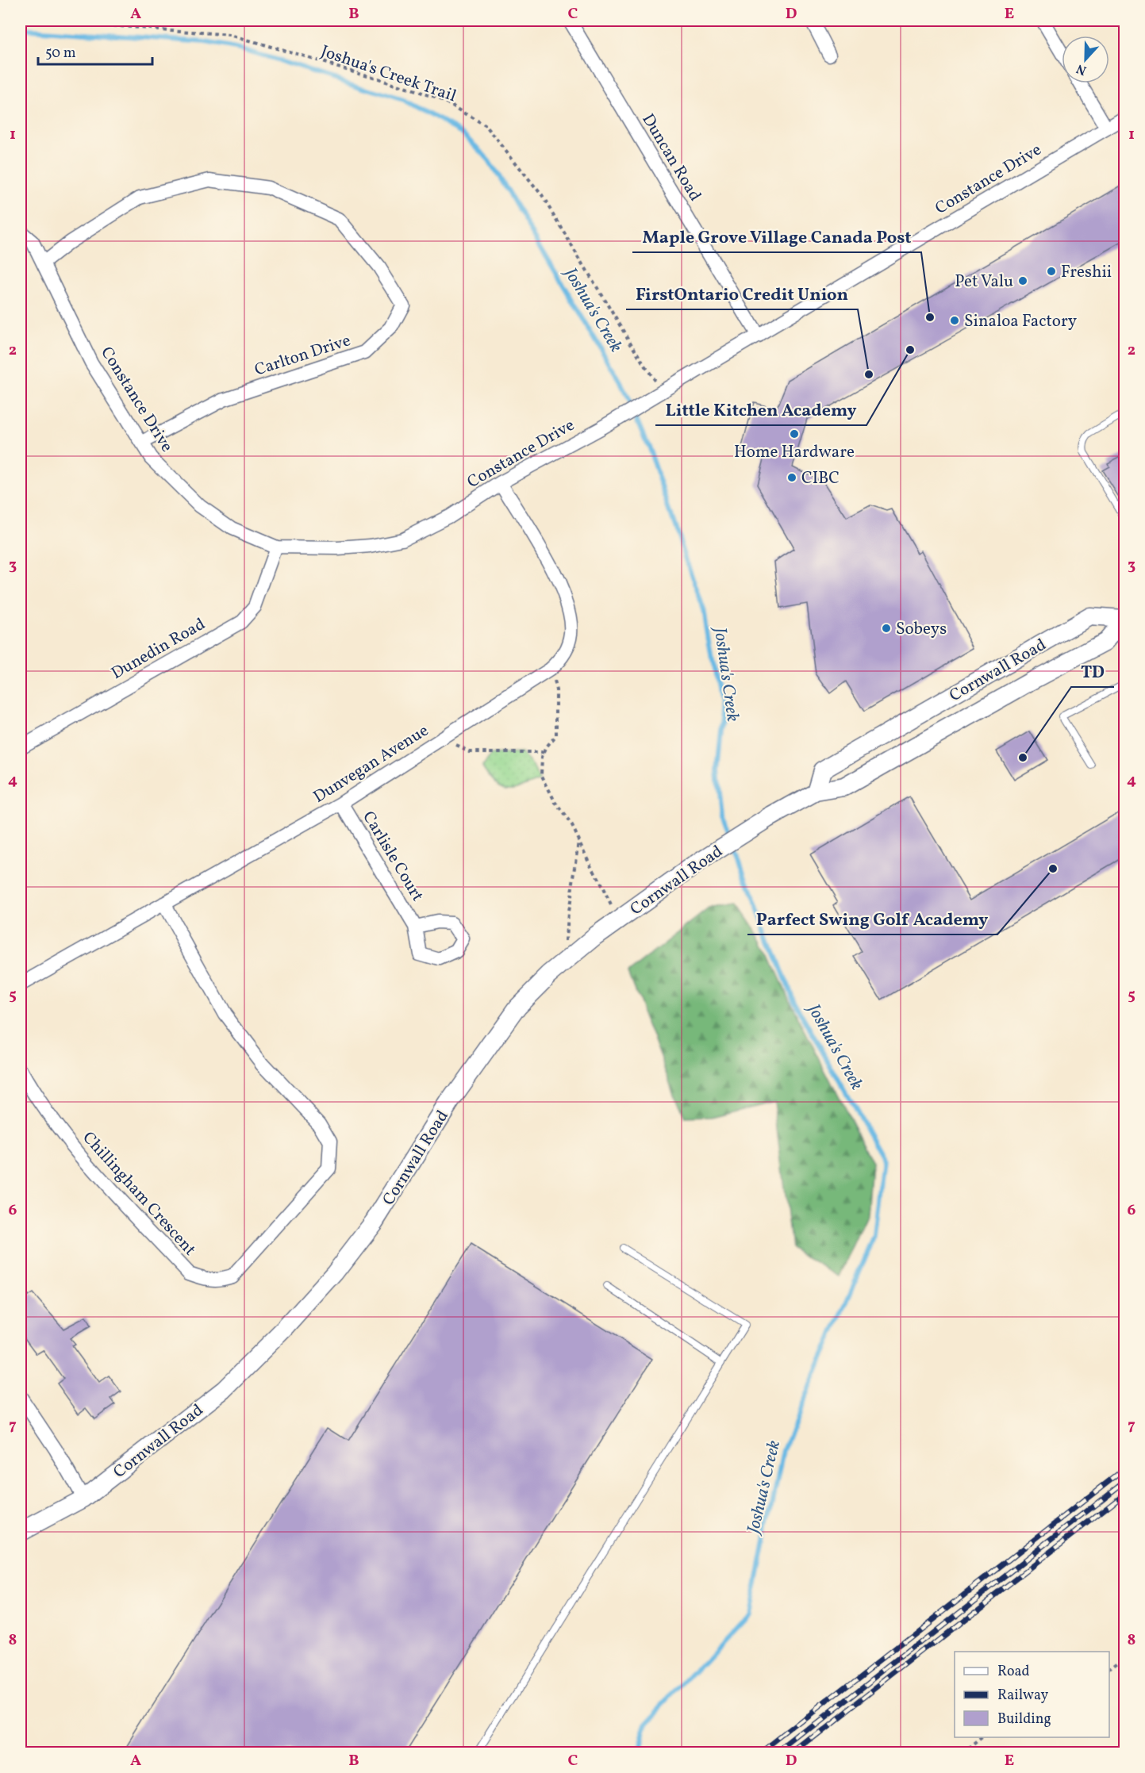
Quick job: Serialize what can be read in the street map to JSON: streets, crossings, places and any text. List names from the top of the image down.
{
  "streets": {
    "main road": ["Cornwall Road"],
    "street": [
      "Duncan Road",
      "Constance Drive",
      "Carlton Drive",
      "Dunedin Road",
      "Dunvegan Avenue",
      "Carlisle Court",
      "Chillingham Crescent"
    ],
    "path": ["Joshua's Creek Trail"]
  },
  "crossings": [
    ["Joshua's Creek Trail", "Constance Drive"],
    ["Duncan Road", "Constance Drive"],
    ["Constance Drive", "Carlton Drive"],
    ["Constance Drive", "Dunedin Road"],
    ["Constance Drive", "Dunvegan Avenue"],
    ["Dunvegan Avenue", "Carlisle Court"],
    ["Dunvegan Avenue", "Chillingham Crescent"]
  ],
  "water": ["Joshua's Creek"],
  "places": [
    "Freshii",
    "Pet Valu",
    "Maple Grove Village Canada Post",
    "Sinaloa Factory",
    "Little Kitchen Academy",
    "FirstOntario Credit Union",
    "Home Hardware",
    "CIBC",
    "Sobeys",
    "TD",
    "Parfect Swing Golf Academy"
  ],
  "legend": ["Road", "Railway", "Building"],
  "scale_bar": "50 m",
  "north": "bottom",
  "grid": {
    "columns": [
      "A",
      "B",
      "C",
      "D",
      "E"
    ],
    "rows": [
      "1",
      "2",
      "3",
      "4",
      "5",
      "6",
      "7",
      "8"
    ]
  }
}
